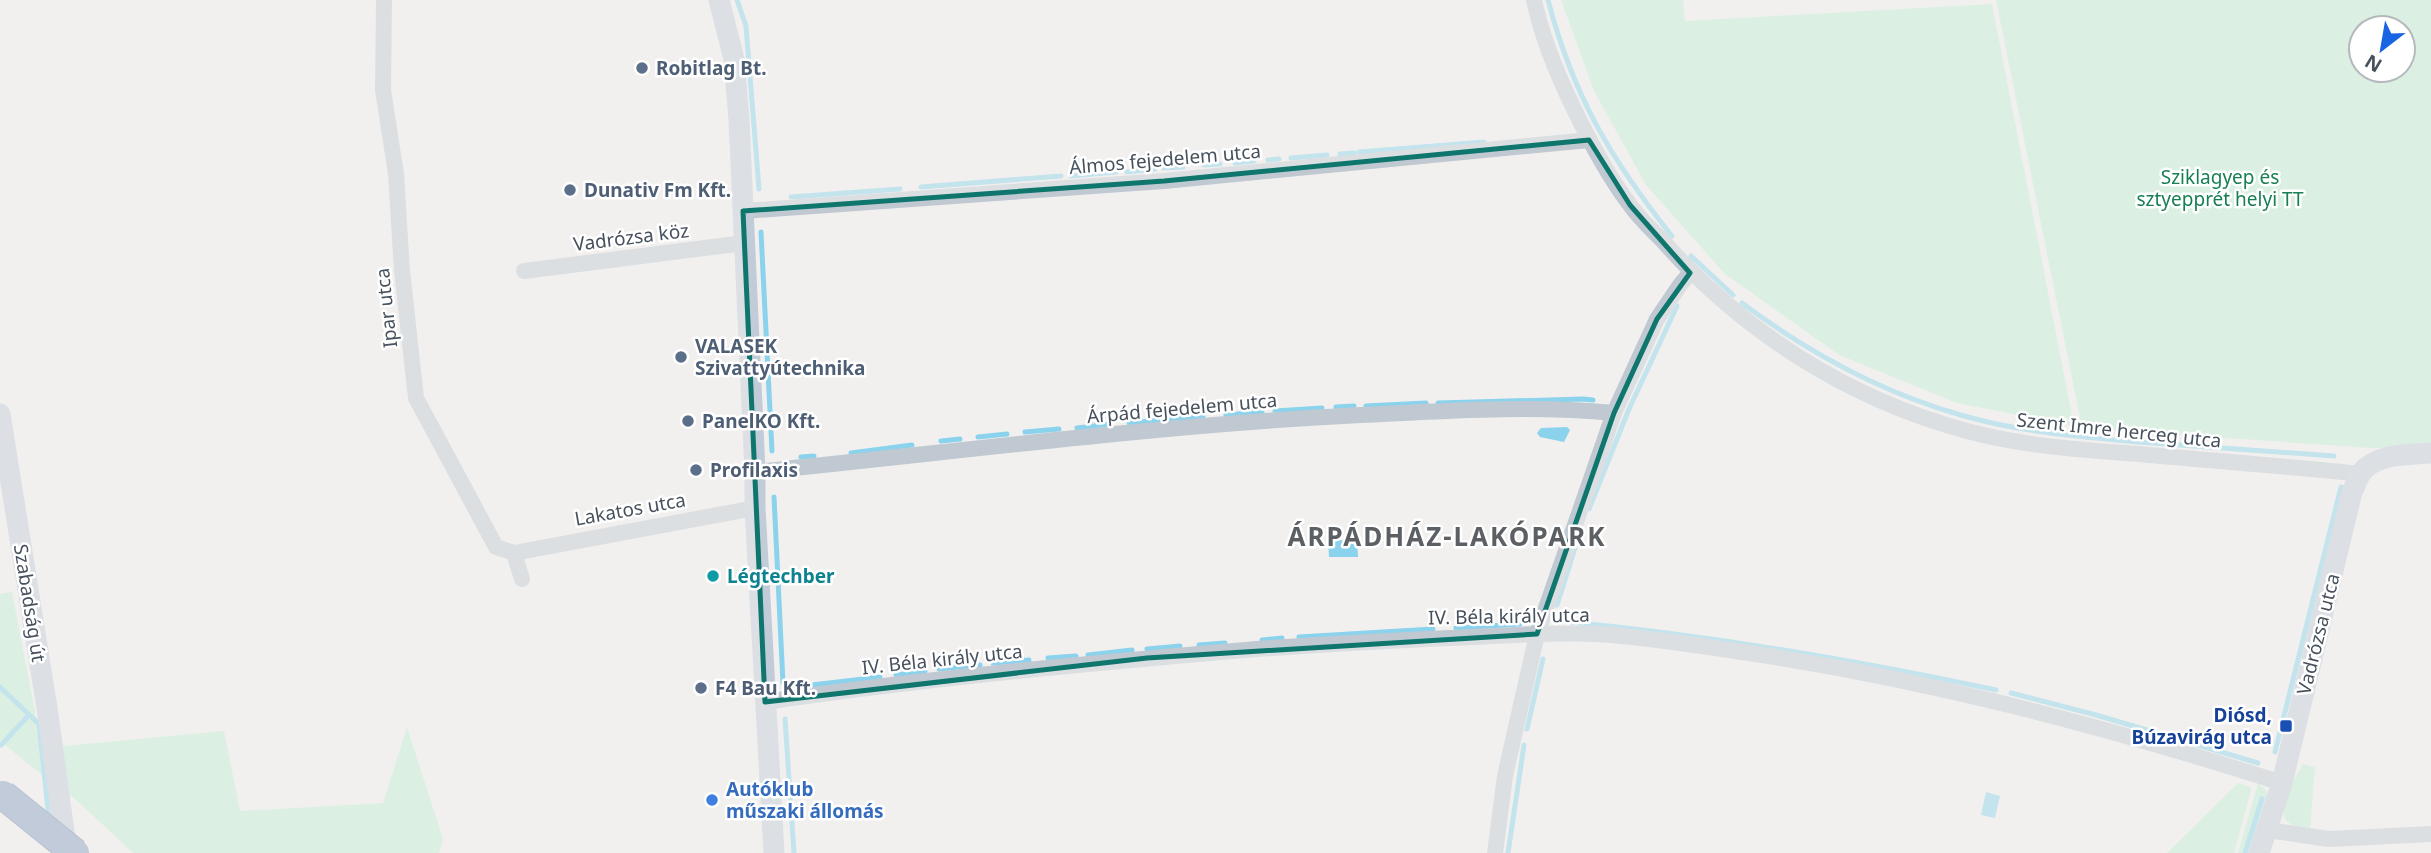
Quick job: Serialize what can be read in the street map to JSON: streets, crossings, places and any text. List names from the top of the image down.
{
  "streets": {
    "street": [
      "Álmos fejedelem utca",
      "Vadrózsa köz",
      "Ipar utca",
      "Árpád fejedelem utca",
      "Szent Imre herceg utca",
      "Lakatos utca",
      "Szabadság út",
      "IV. Béla király utca",
      "Vadrózsa utca"
    ]
  },
  "crossings": [
    ["Álmos fejedelem utca", "Szent Imre herceg utca"],
    ["Ipar utca", "Lakatos utca"],
    ["Szent Imre herceg utca", "Vadrózsa utca"],
    ["IV. Béla király utca", "Vadrózsa utca"]
  ],
  "districts": ["ÁRPÁDHÁZ-LAKÓPARK"],
  "parks": ["Sziklagyep és sztyepprét helyi TT"],
  "places": {
    "other": [
      "Robitlag Bt.",
      "Dunativ Fm Kft.",
      "VALASEK Szivattyútechnika",
      "PanelKO Kft.",
      "Profilaxis",
      "Légtechber",
      "F4 Bau Kft.",
      "Autóklub műszaki állomás"
    ],
    "transit": ["Diósd, Búzavirág utca"]
  },
  "north": "bottom left"
}
